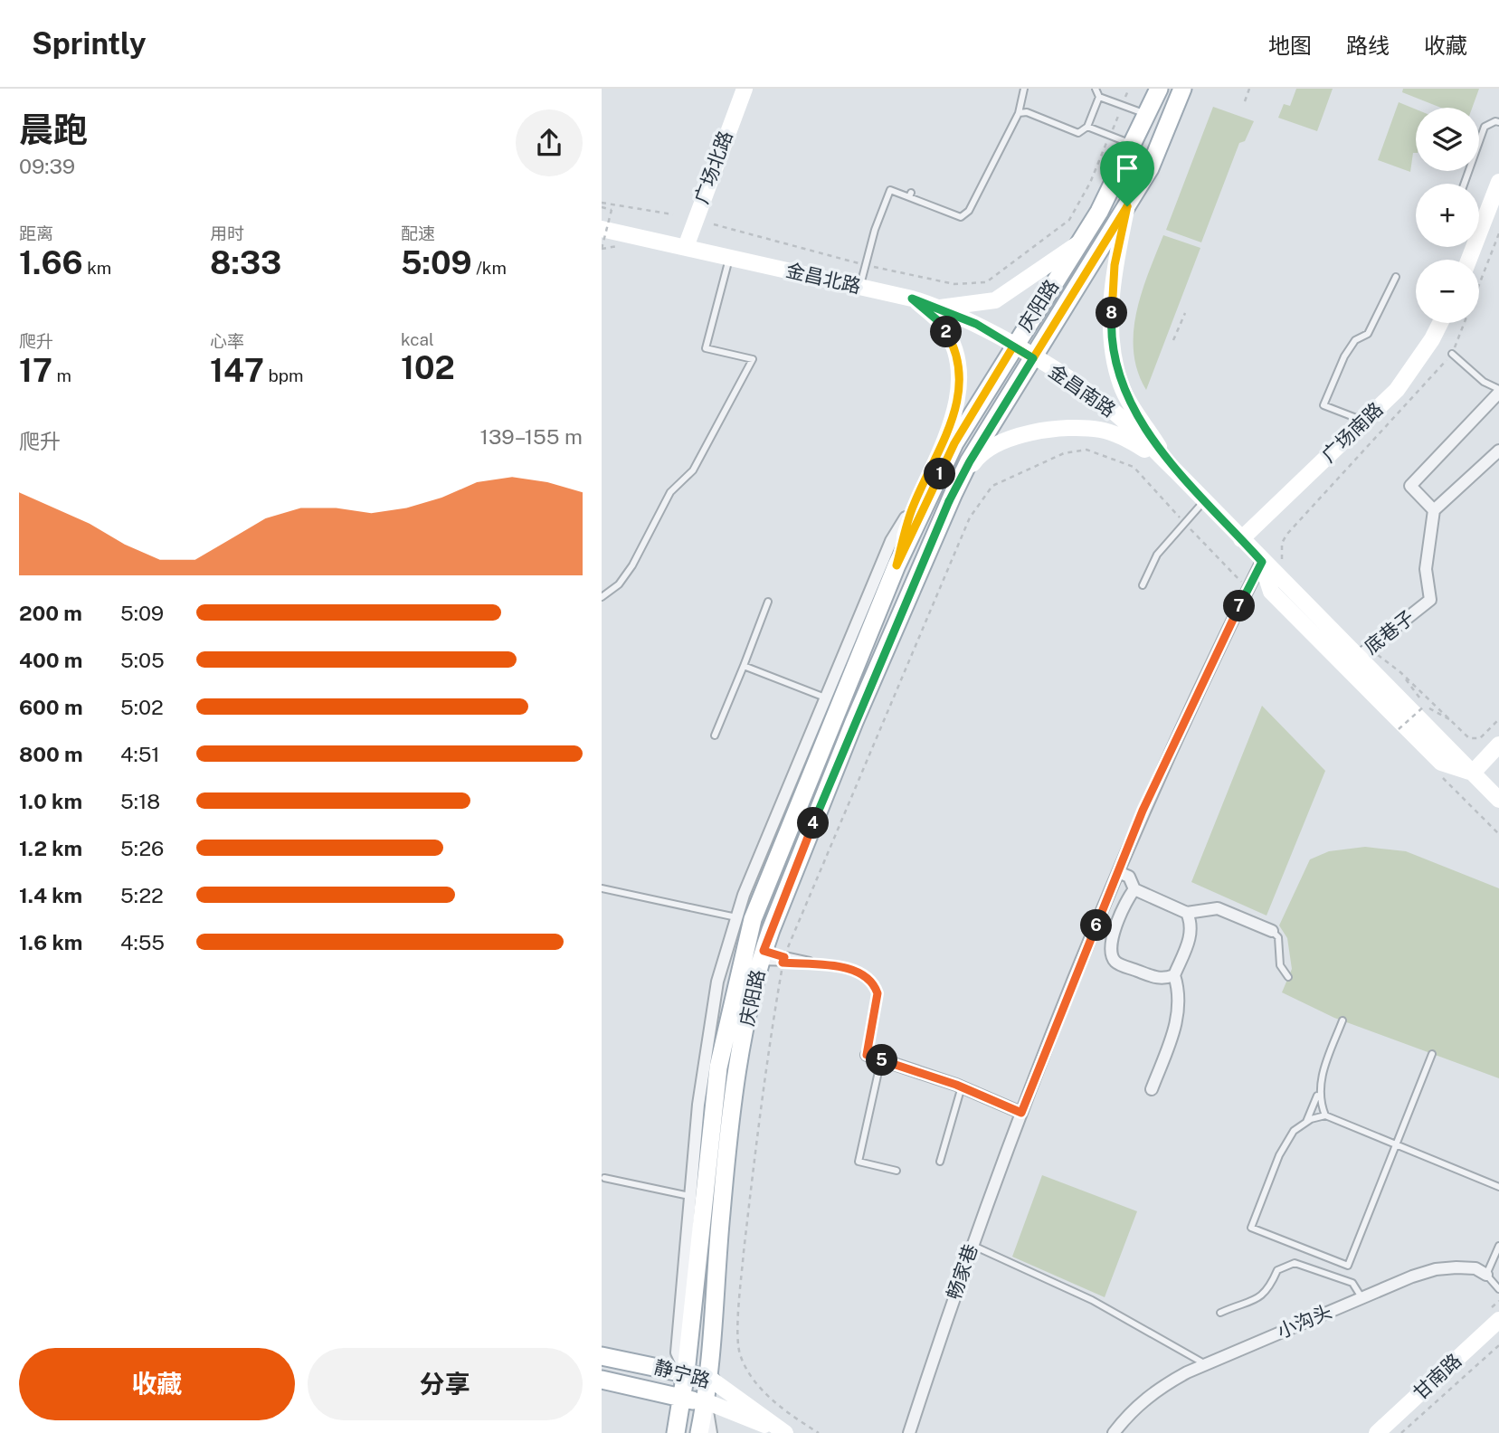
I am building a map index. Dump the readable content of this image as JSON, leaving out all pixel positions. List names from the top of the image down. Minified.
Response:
{"streets":{"main road":["庆阳路","静宁路"],"street":["广场北路","金昌北路","金昌南路","广场南路","底巷子","畅家巷","小沟头","甘南路"]},"crossings":[["广场北路","金昌北路"],["金昌北路","庆阳路"],["金昌北路","金昌南路"],["庆阳路","金昌南路"],["庆阳路","静宁路"],["金昌南路","广场南路"],["金昌南路","底巷子"],["金昌南路","畅家巷"]],"page":{"header":"Sprintly","nav":["地图","路线","收藏"],"heading":["晨跑","09:39"],"map_buttons":["+","−"],"stats":[["距离","1.66 km"],["用时","8:33"],["配速","5:09 /km"],["爬升","17 m"],["心率","147 bpm"],["kcal","102"]],"pins":["8","2","1","7","4","6","5"],"chart":["爬升","139–155 m"],"list":[{"name":"200 m","note":"5:09"},{"name":"400 m","note":"5:05"},{"name":"600 m","note":"5:02"},{"name":"800 m","note":"4:51"},{"name":"1.0 km","note":"5:18"},{"name":"1.2 km","note":"5:26"},{"name":"1.4 km","note":"5:22"},{"name":"1.6 km","note":"4:55"}],"buttons":["收藏","分享"]}}
